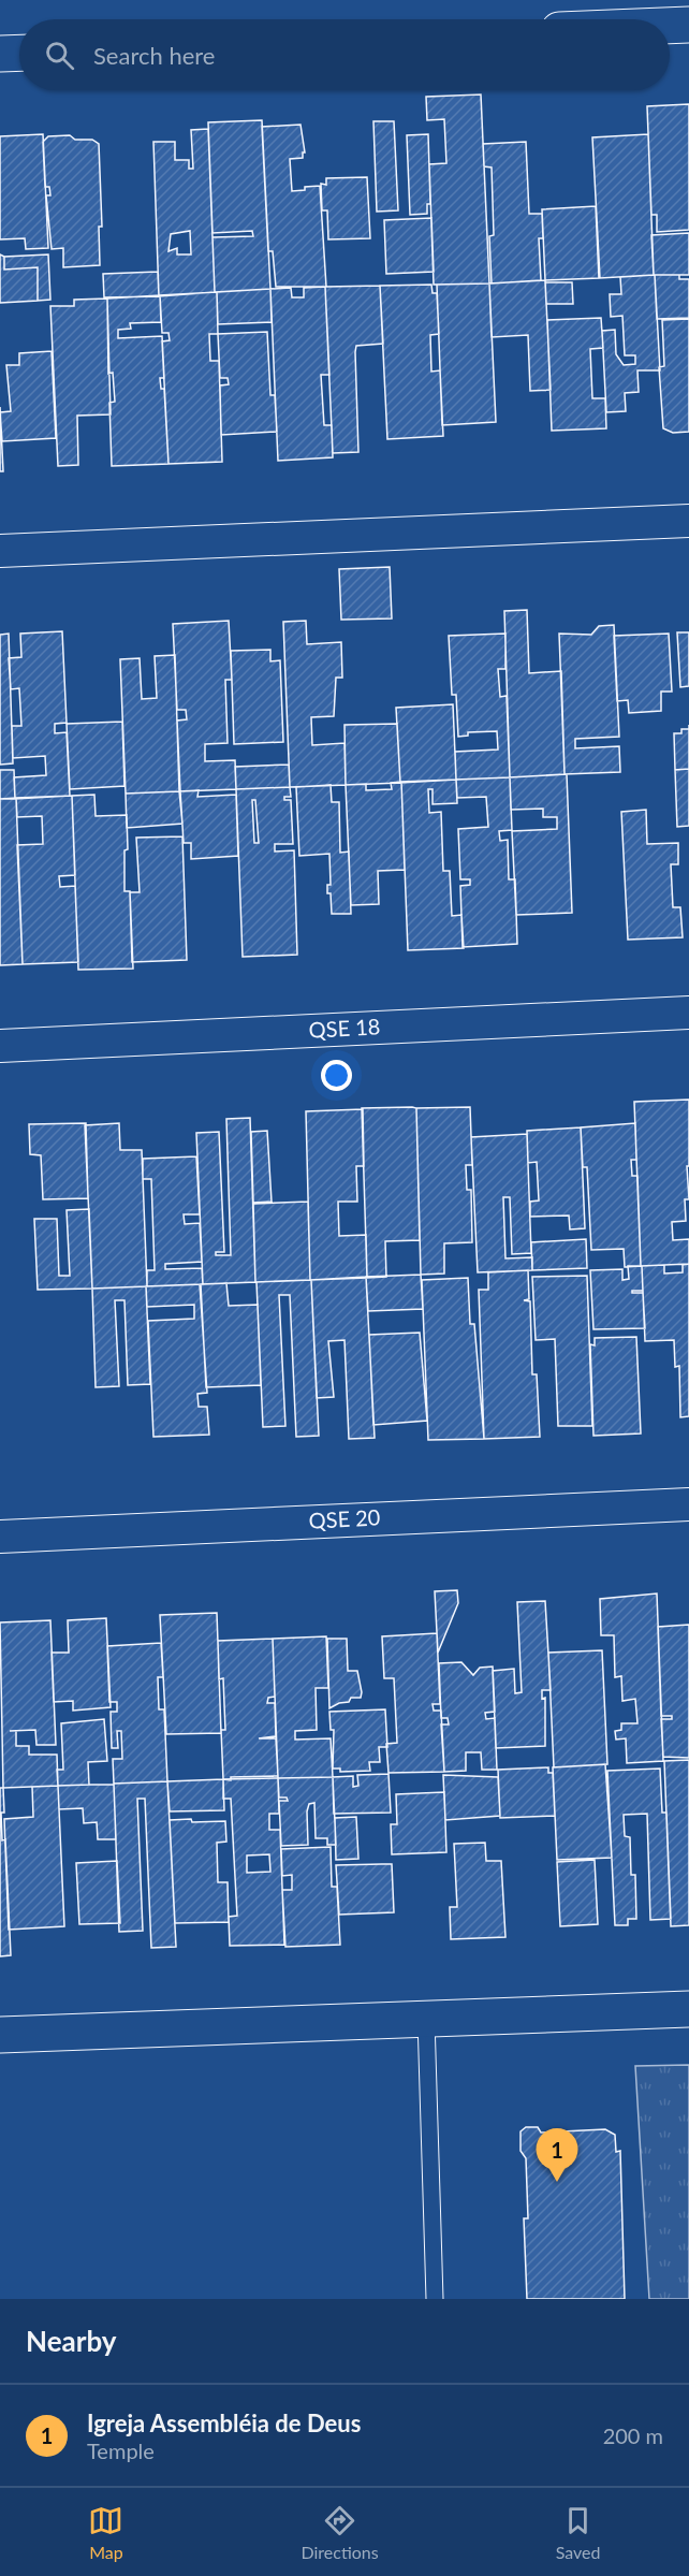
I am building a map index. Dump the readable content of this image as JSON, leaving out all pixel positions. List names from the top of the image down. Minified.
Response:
{"streets":{"street":["QSE 18","QSE 20"]},"page":{"search":"Search here","pins":"1","heading":"Nearby","list":[{"mark":"1","name":"Igreja Assembléia de Deus","note":"Temple","value":"200 m"}],"nav":["Map","Directions","Saved"]}}
